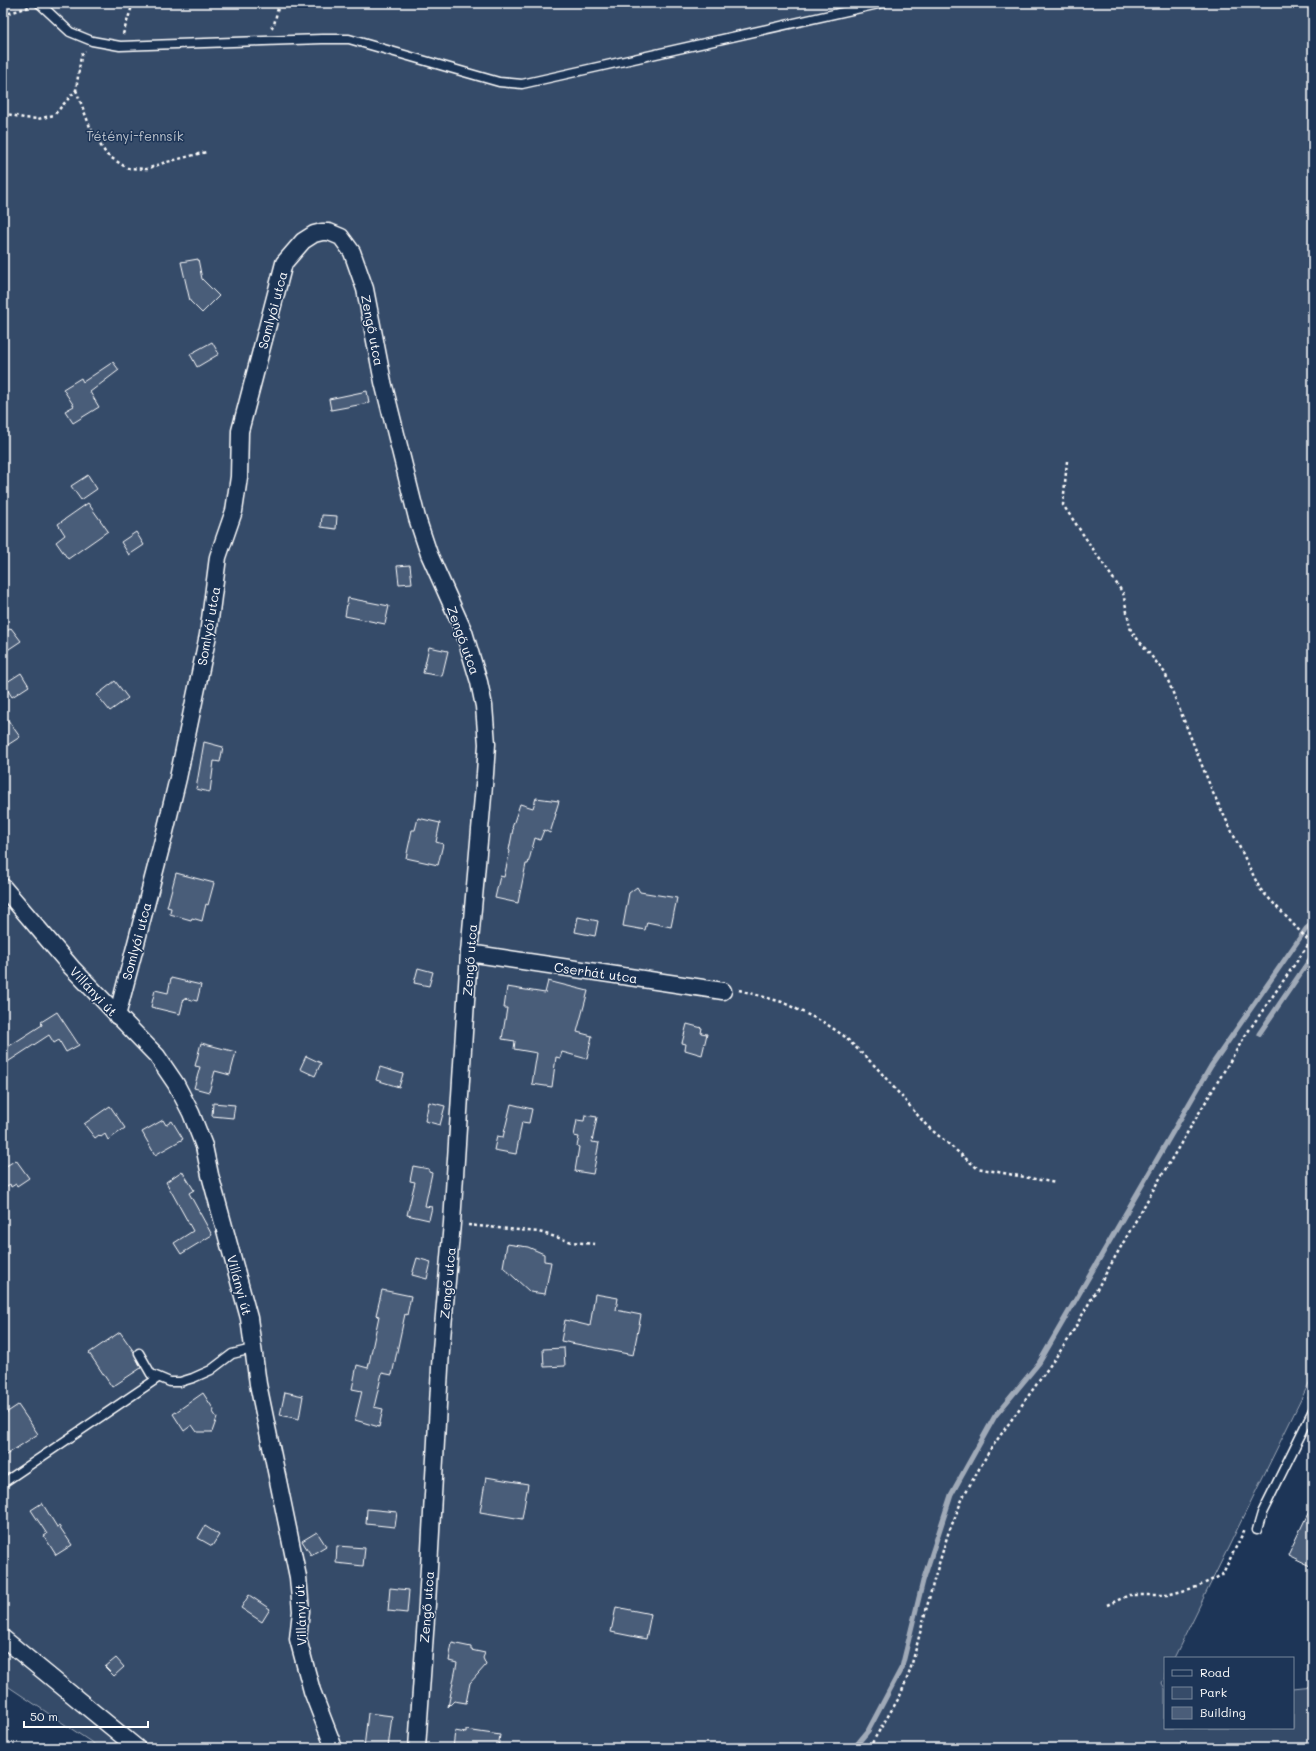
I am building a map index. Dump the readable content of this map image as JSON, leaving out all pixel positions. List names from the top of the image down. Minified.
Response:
{"streets":{"street":["Somlyói utca","Zengő utca","Cserhát utca","Villányi út"]},"crossings":[["Somlyói utca","Zengő utca"],["Somlyói utca","Villányi út"],["Zengő utca","Cserhát utca"]],"parks":["Tétényi-fennsík"],"legend":["Road","Park","Building"],"scale_bar":"50 m"}
